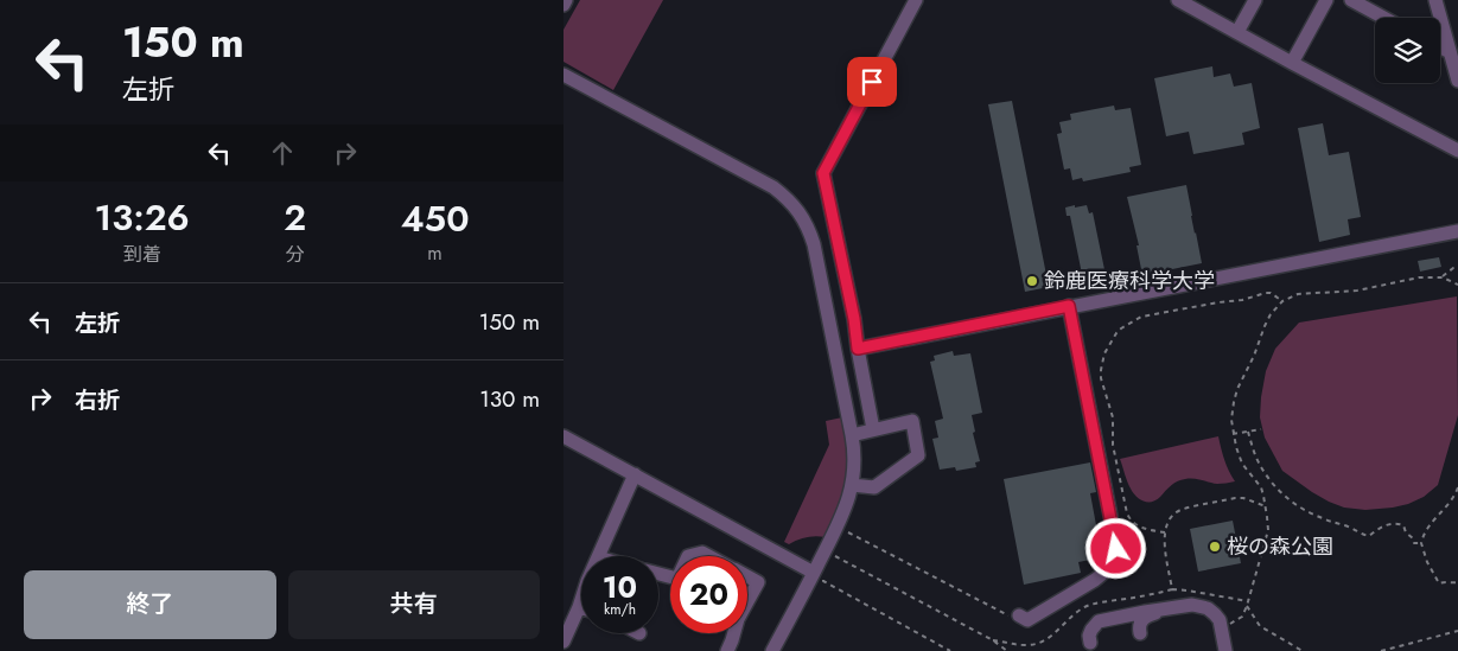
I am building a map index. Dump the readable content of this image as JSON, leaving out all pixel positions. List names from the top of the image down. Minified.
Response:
{"places":["鈴鹿医療科学大学","桜の森公園"],"page":{"turn":["150 m","左折"],"eta":["13:26","到着","2","分","450","m"],"list":[{"name":"左折","value":"150 m"},{"name":"右折","value":"130 m"}],"speed":"10 km/h","limit":"20","buttons":["終了","共有"]}}
